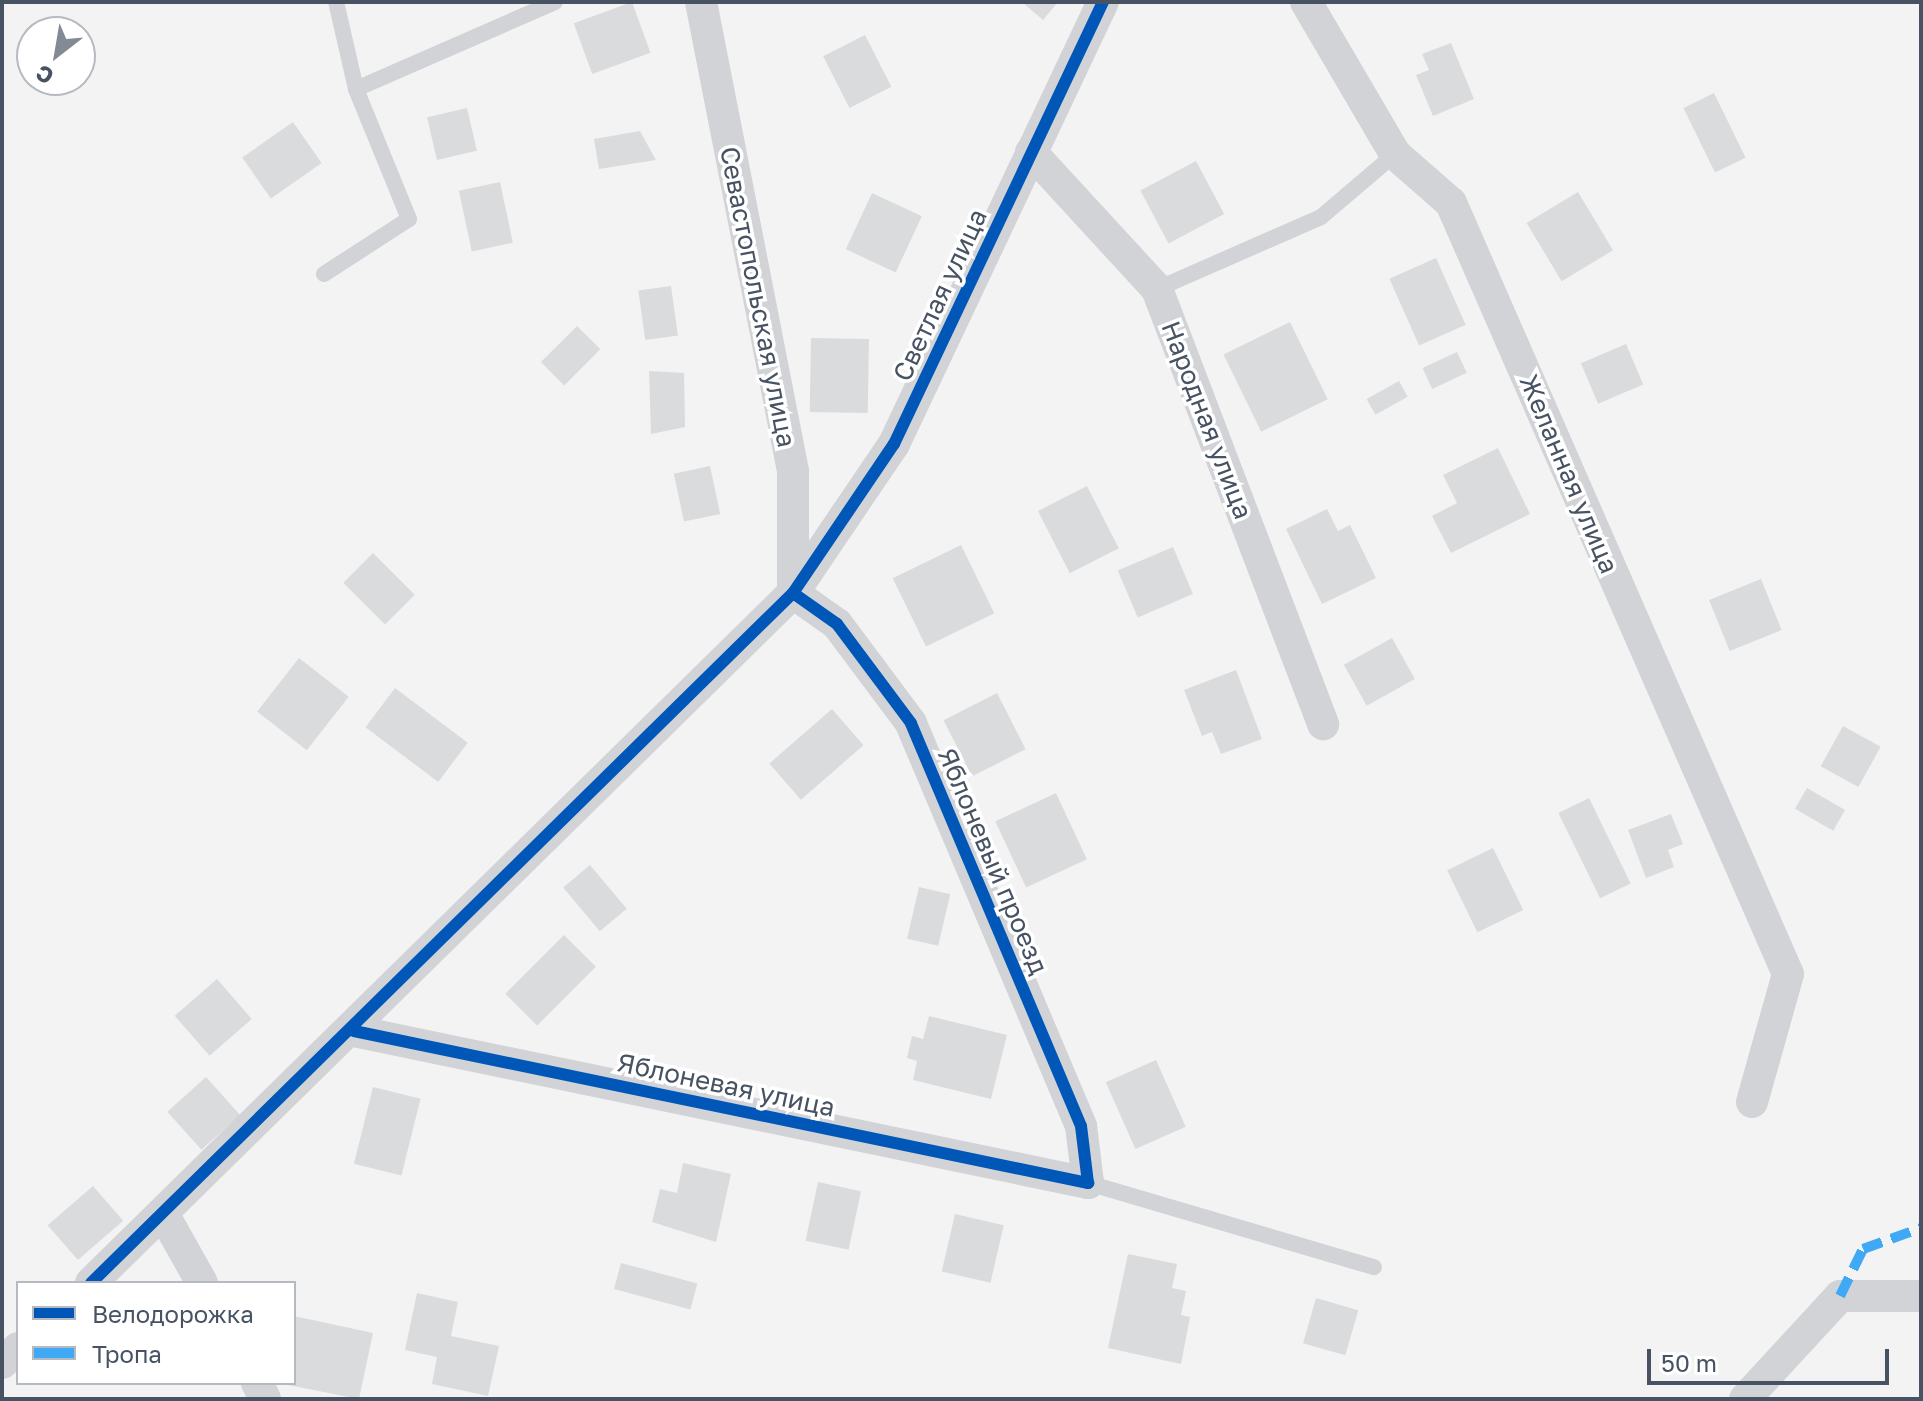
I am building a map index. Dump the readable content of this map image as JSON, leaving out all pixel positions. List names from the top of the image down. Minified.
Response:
{"streets":{"street":["Светлая улица","Севастопольская улица","Народная улица","Желанная улица","Яблоневый проезд","Яблоневая улица"]},"crossings":[["Светлая улица","Севастопольская улица"],["Светлая улица","Народная улица"],["Светлая улица","Яблоневый проезд"],["Светлая улица","Яблоневая улица"],["Севастопольская улица","Яблоневый проезд"],["Яблоневый проезд","Яблоневая улица"]],"legend":["Велодорожка","Тропа"],"scale_bar":"50 m","north":"bottom left"}
